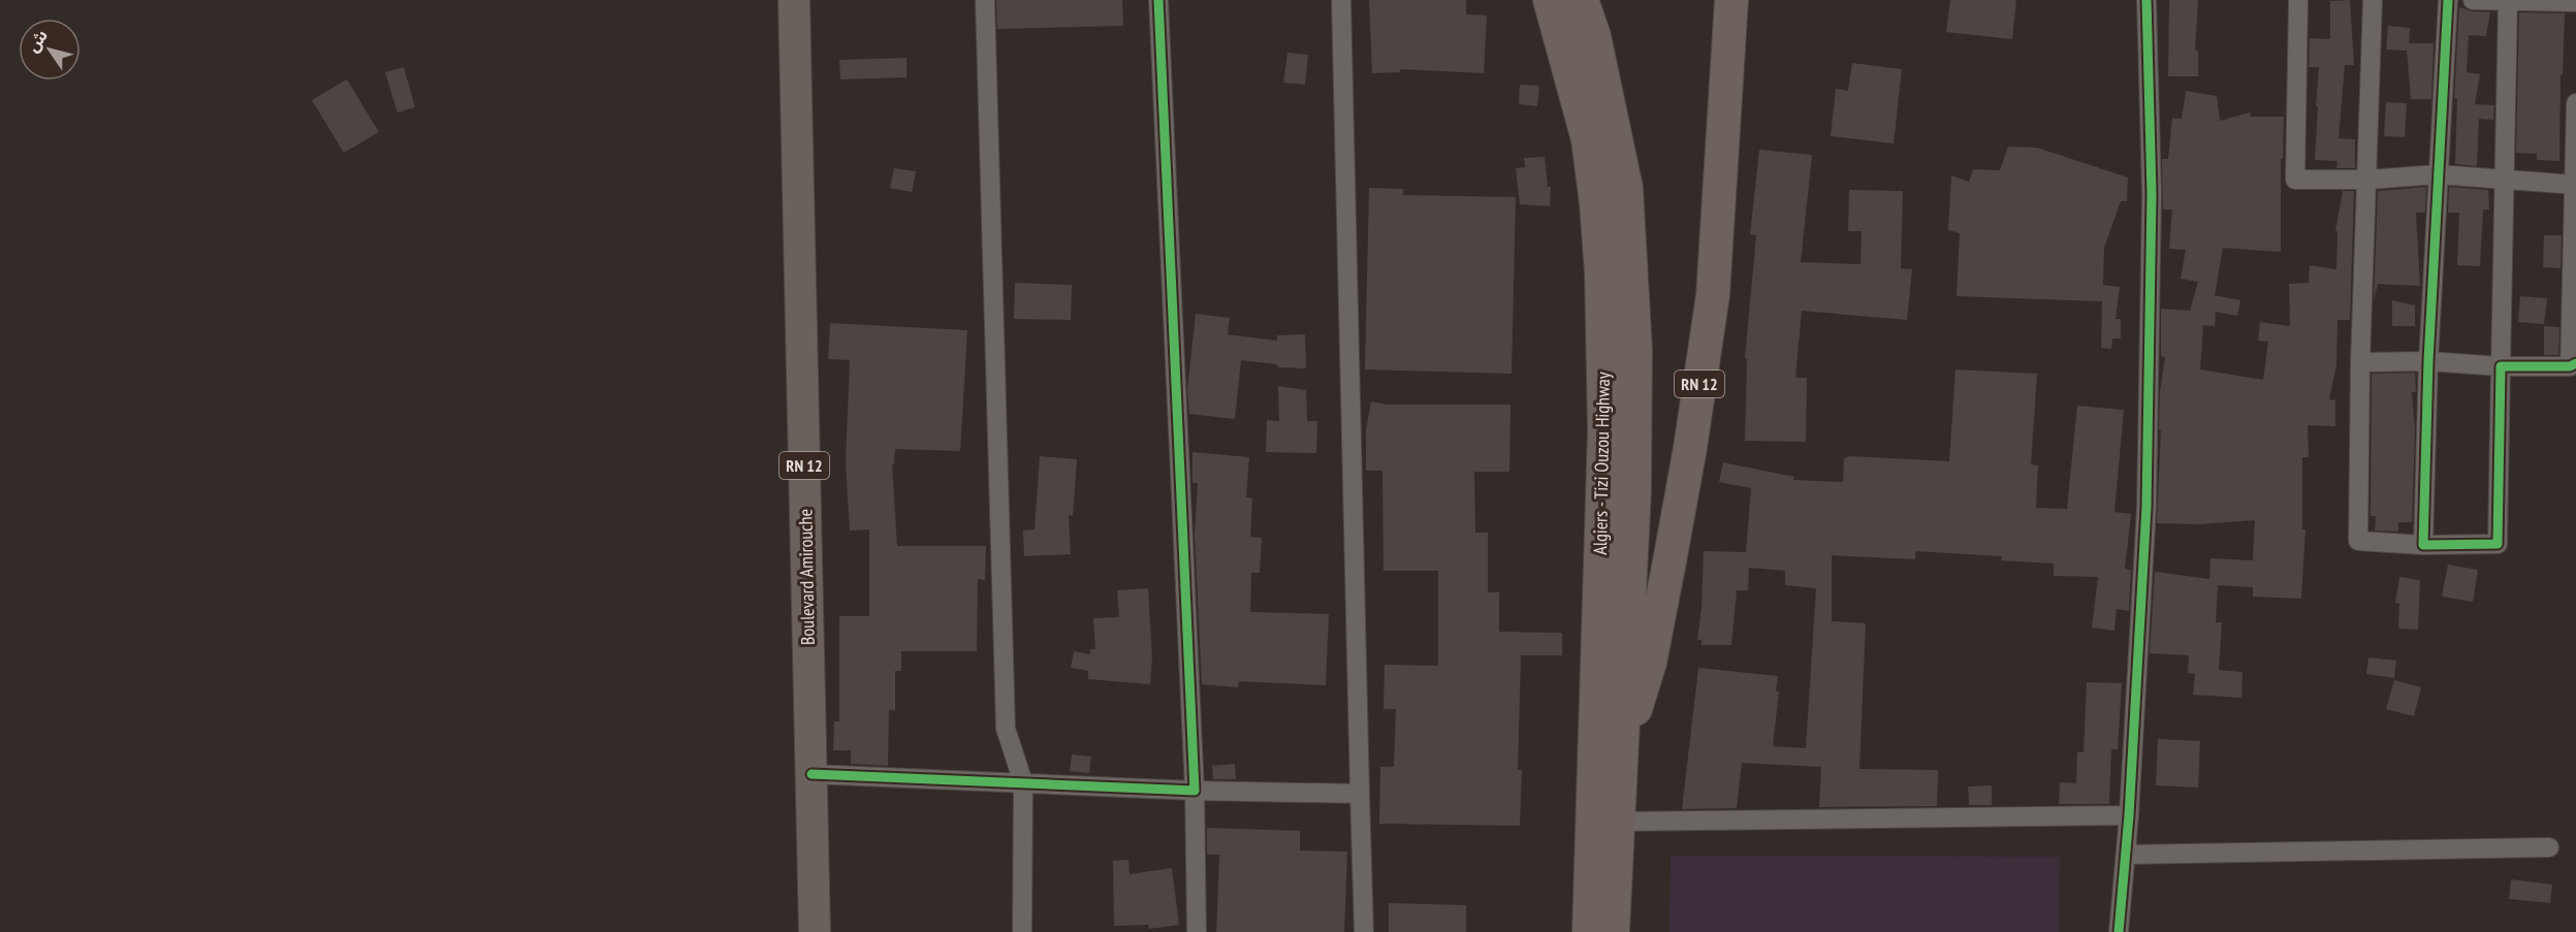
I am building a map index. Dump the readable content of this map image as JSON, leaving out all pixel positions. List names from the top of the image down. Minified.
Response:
{"streets":{"highway":["RN 12","Algiers - Tizi Ouzou Highway"],"main road":["Boulevard Amirouche"]},"crossings":[["RN 12","Algiers - Tizi Ouzou Highway"]],"north":"top left"}
